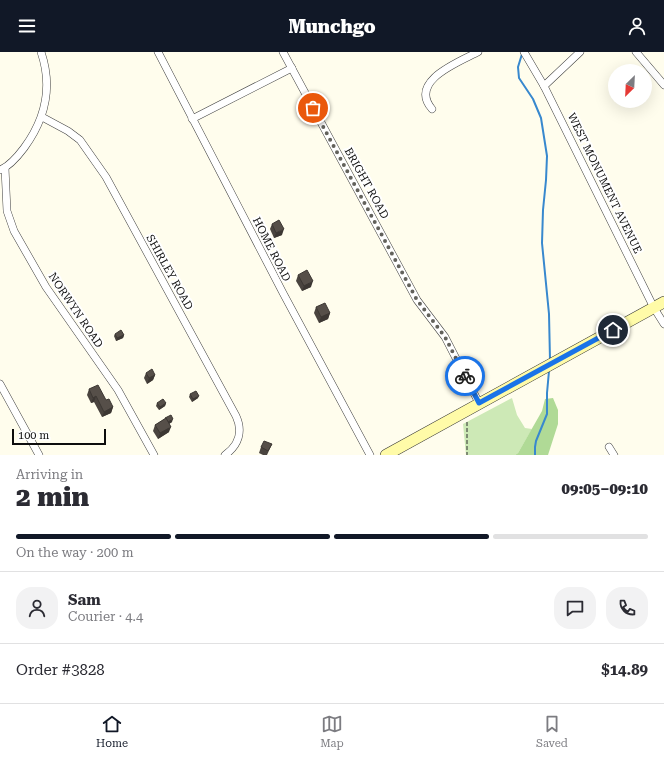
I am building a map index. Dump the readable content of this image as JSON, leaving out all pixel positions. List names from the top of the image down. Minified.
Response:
{"streets":{"street":["BRIGHT ROAD","WEST MONUMENT AVENUE","HOME ROAD","SHIRLEY ROAD","NORWYN ROAD"]},"scale_bar":"100 m","north":"bottom left","page":{"header":"Munchgo","scale":"100 m","heading":["2 min","Arriving in","09:05–09:10"],"panel":["Sam","Courier · 4.4","Order #3828","$14.89"],"bar":"On the way · 200 m","tabs":["Home","Map","Saved"]}}
